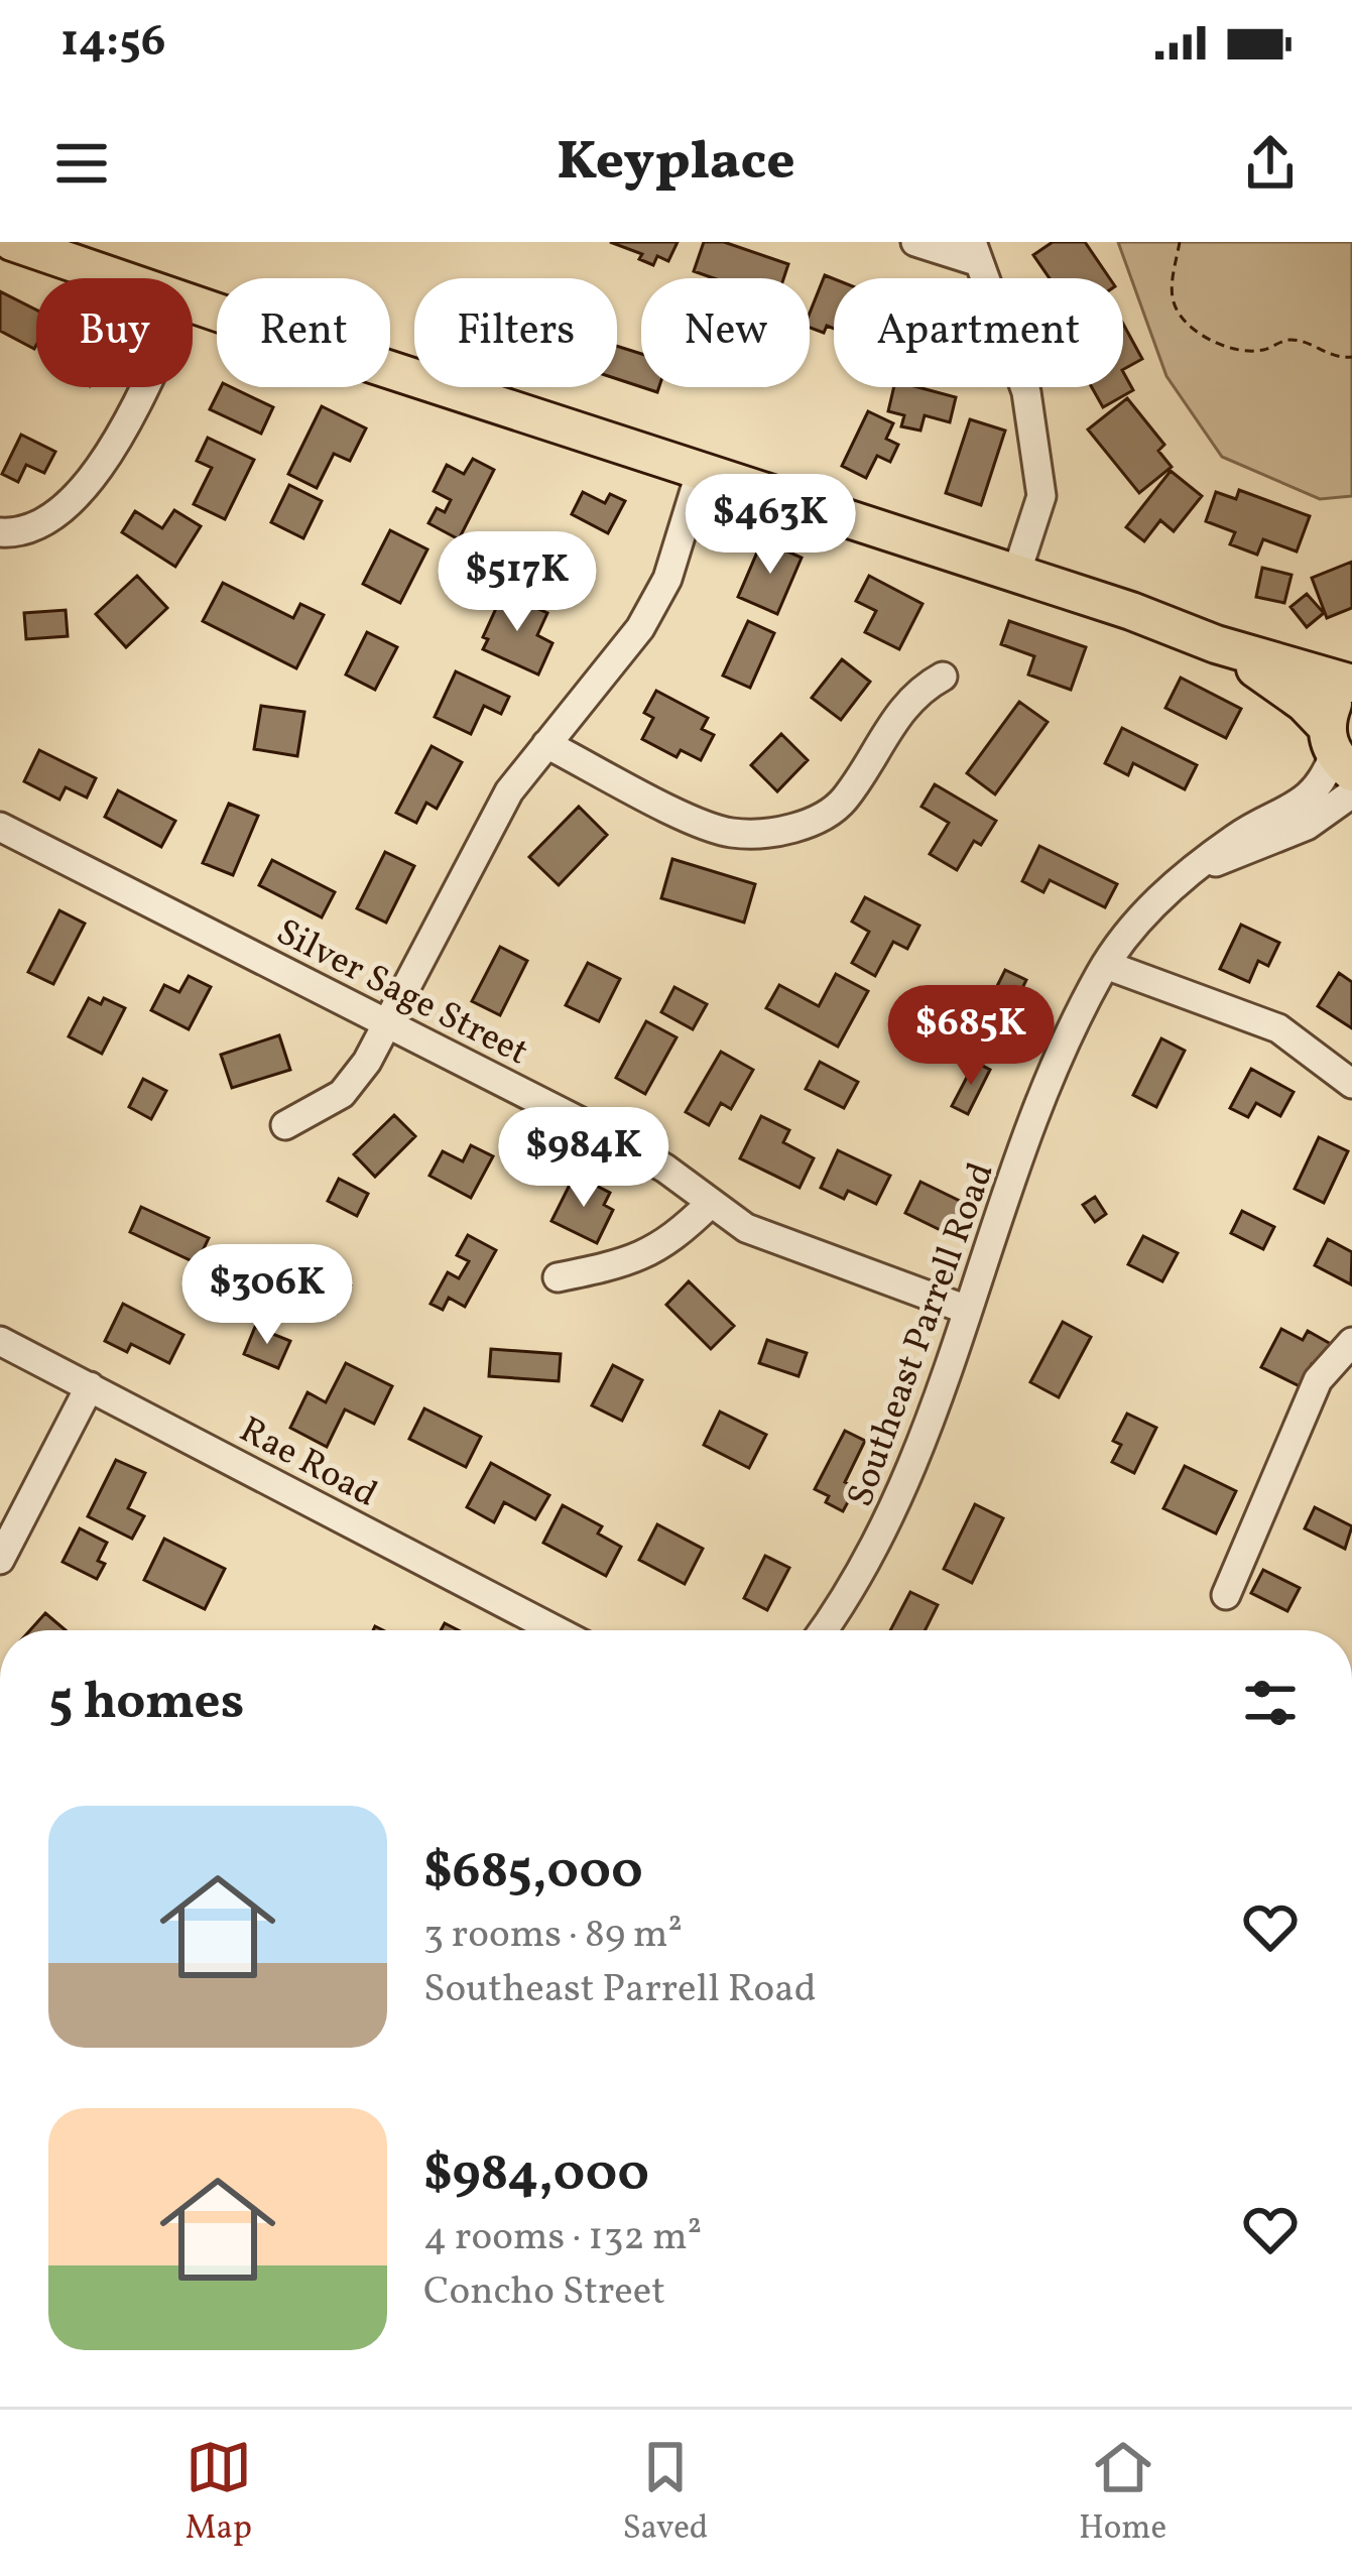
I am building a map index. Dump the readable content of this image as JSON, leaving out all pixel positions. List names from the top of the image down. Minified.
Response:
{"streets":{"street":["Silver Sage Street","Southeast Parrell Road","Rae Road"]},"crossings":[["Silver Sage Street","Southeast Parrell Road"]],"page":{"status":"14:56","header":"Keyplace","chip":["Buy","Rent","Filters","New","Apartment"],"price":["$463K","$517K","$685K","$984K","$306K"],"heading":"5 homes","list":[{"name":"$685,000","note":"3 rooms · 89 m² · Southeast Parrell Road"},{"name":"$984,000","note":"4 rooms · 132 m² · Concho Street"}],"tabs":["Map","Saved","Home"]}}
